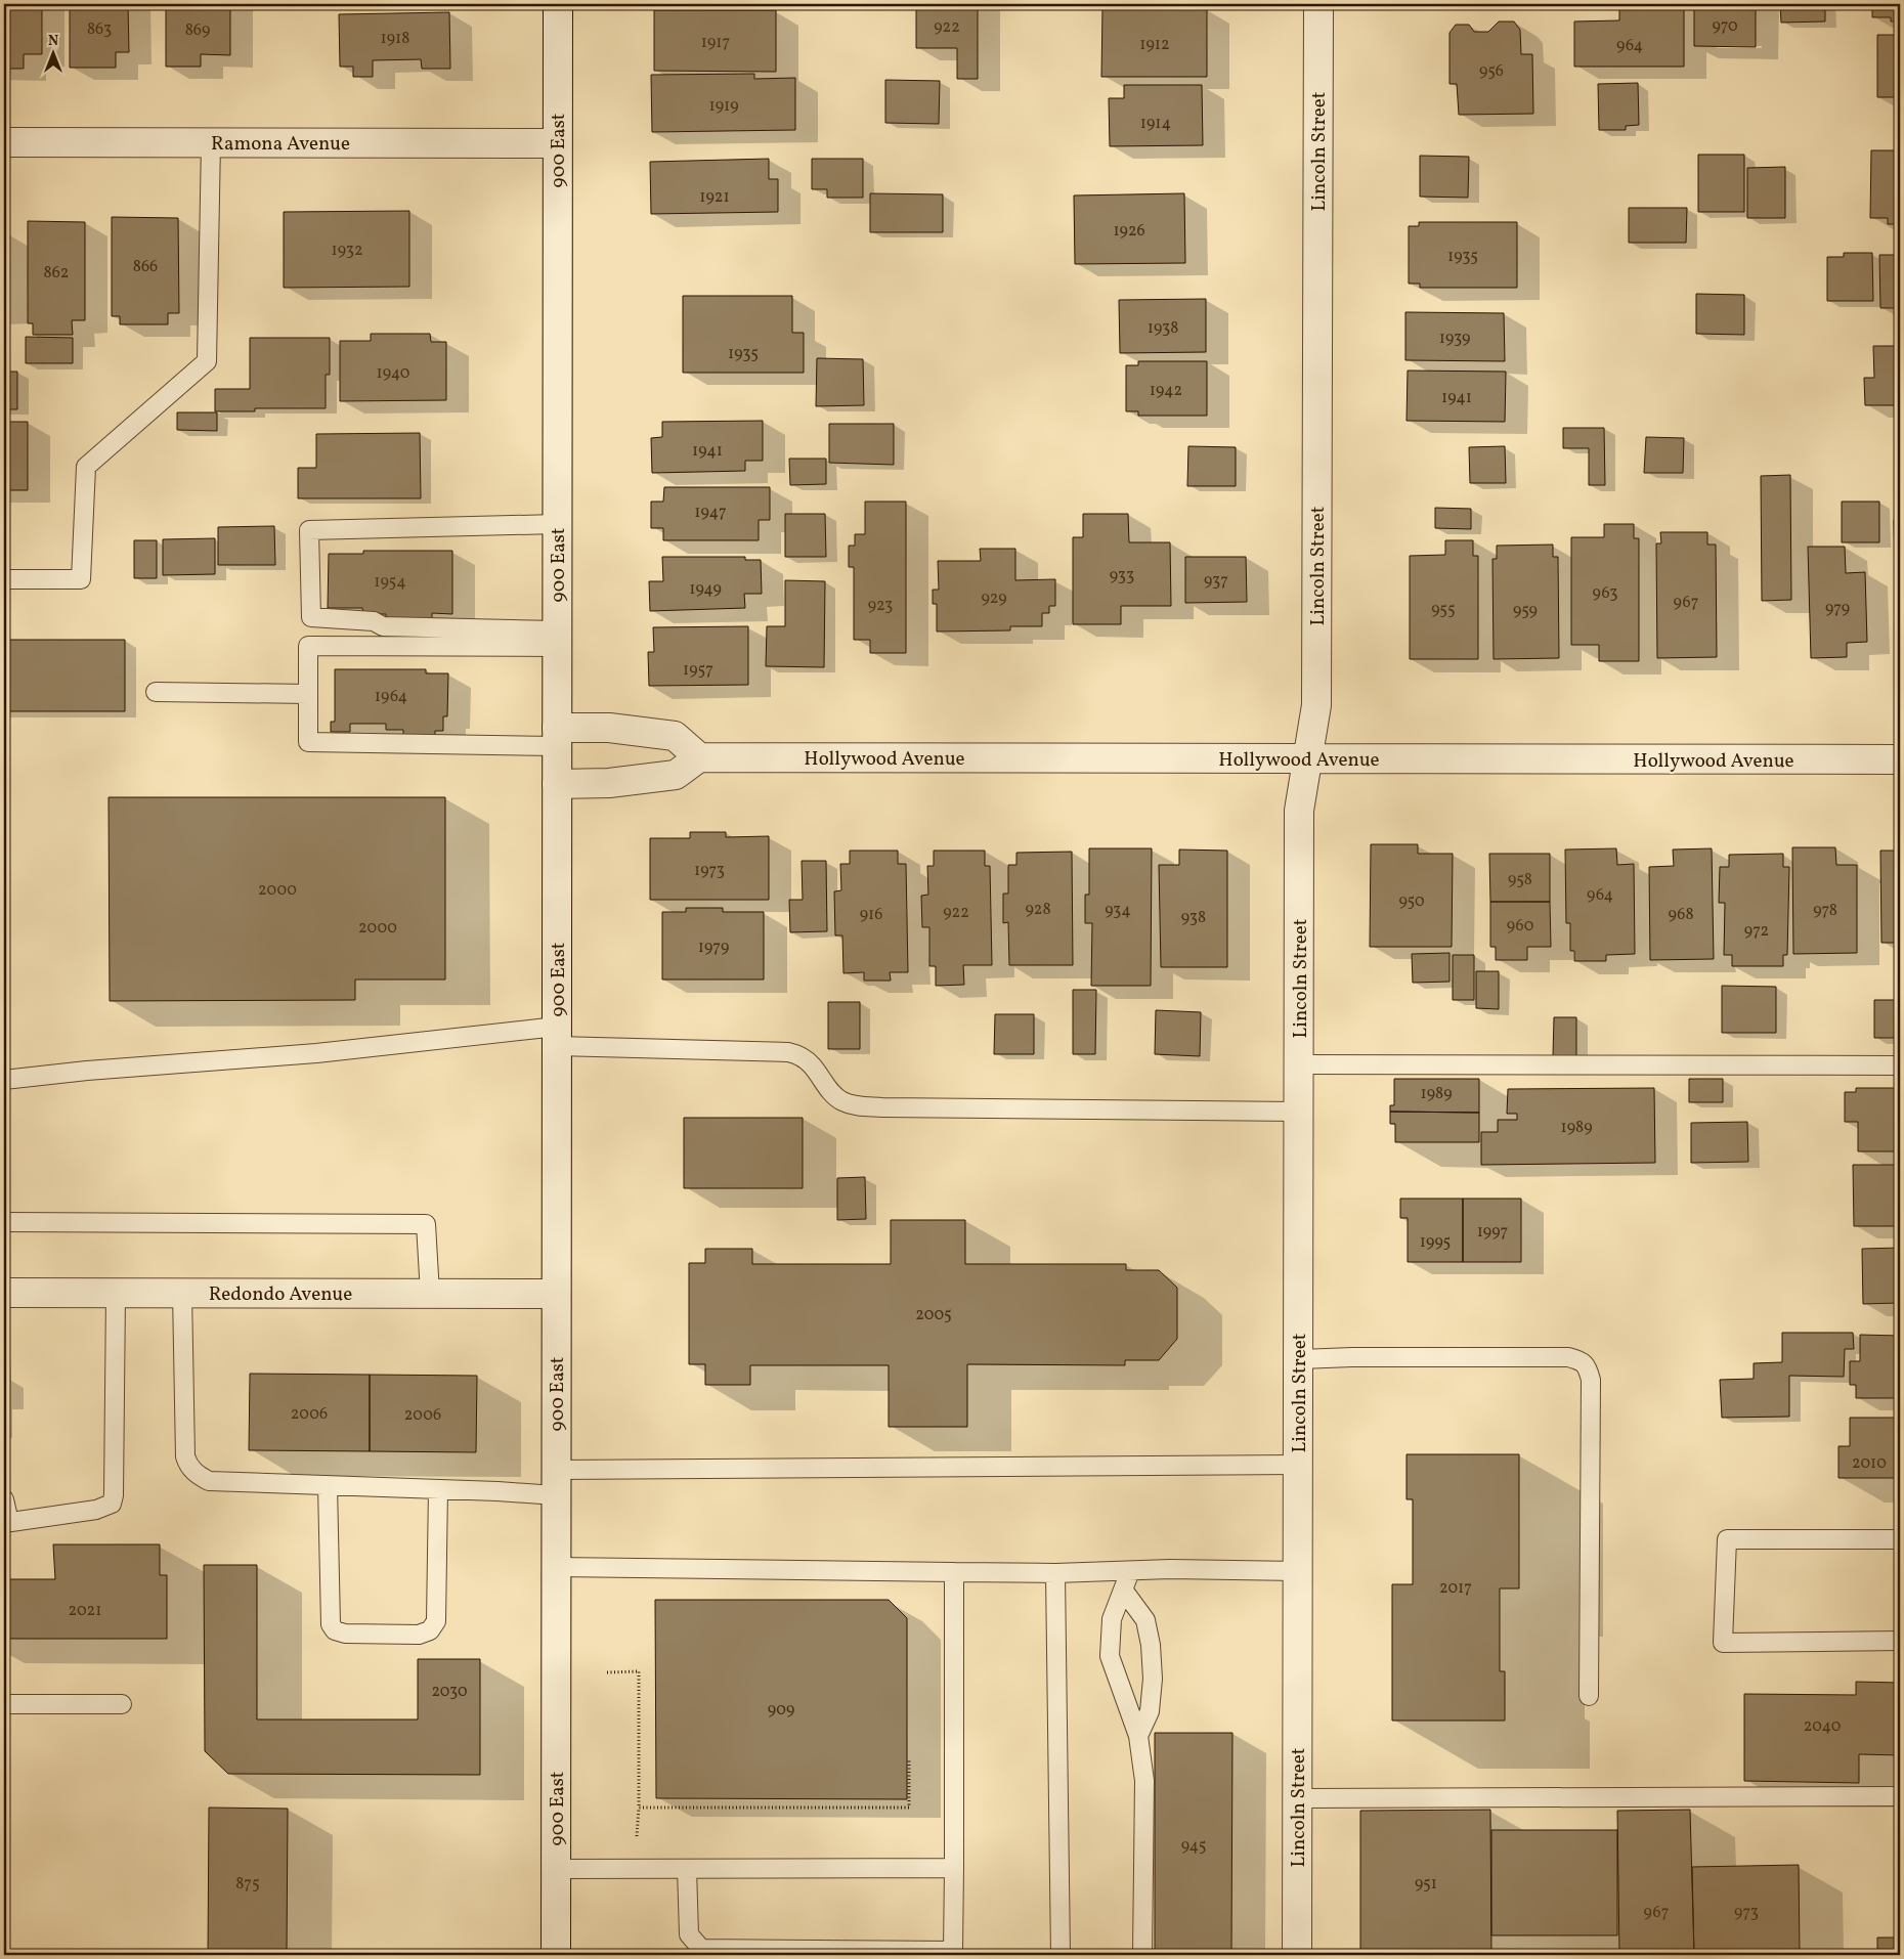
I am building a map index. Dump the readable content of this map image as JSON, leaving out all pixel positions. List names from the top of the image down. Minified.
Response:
{"streets":{"street":["Ramona Avenue","900 East","Lincoln Street","Hollywood Avenue","Redondo Avenue"]},"crossings":[["Ramona Avenue","900 East"],["900 East","Redondo Avenue"],["Lincoln Street","Hollywood Avenue"]],"house_numbers":["970","922","863","869","1918","1917","1912","964","956","1919","1914","1921","1926","1932","1935","866","862","1938","1939","1935","1940","1942","1941","1941","1947","933","937","1954","1949","963","929","967","923","979","955","959","1957","1964","1973","958","2000","964","950","928","934","978","922","916","968","938","960","2000","972","1979","1989","1989","1997","1995","2005","2006","2006","2010","2017","2021","2030","909","2040","945","875","951","967","973"],"north":"top"}
